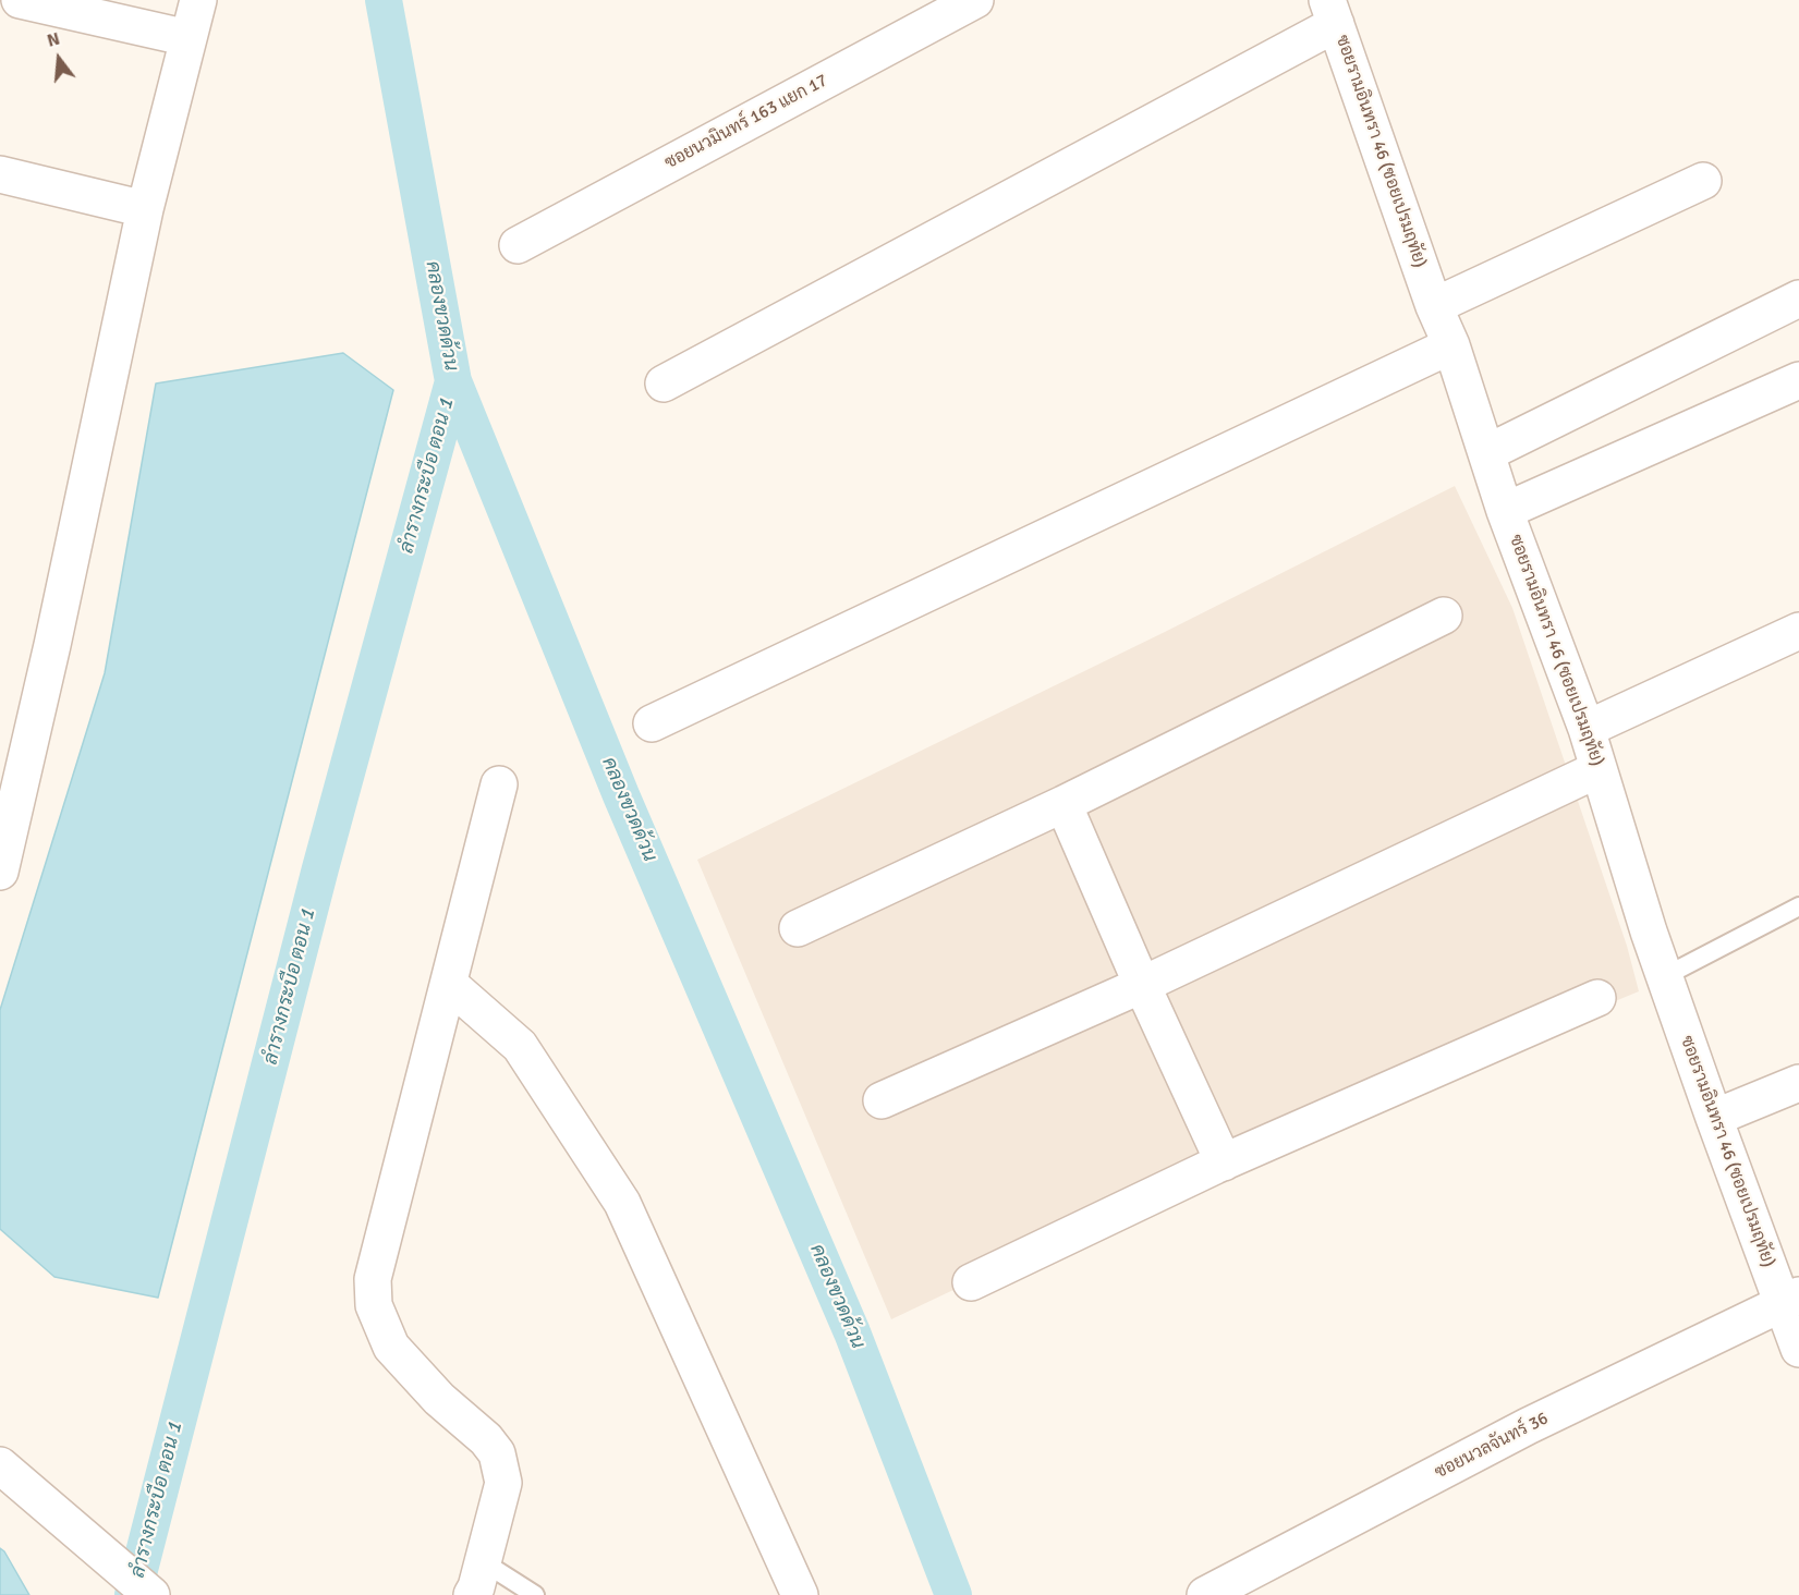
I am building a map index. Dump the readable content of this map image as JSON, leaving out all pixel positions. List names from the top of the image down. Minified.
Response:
{"streets":{"street":["ซอยนวมินทร์ 163 แยก 17","ซอยรามอินทรา 46 (ซอยเปรมฤทัย)","ซอยนวลจันทร์ 36"]},"crossings":[["ซอยรามอินทรา 46 (ซอยเปรมฤทัย)","ซอยนวลจันทร์ 36"]],"water":["คลองขวดด้วน","ลำรางกระบือ ตอน 1"],"north":"top"}
